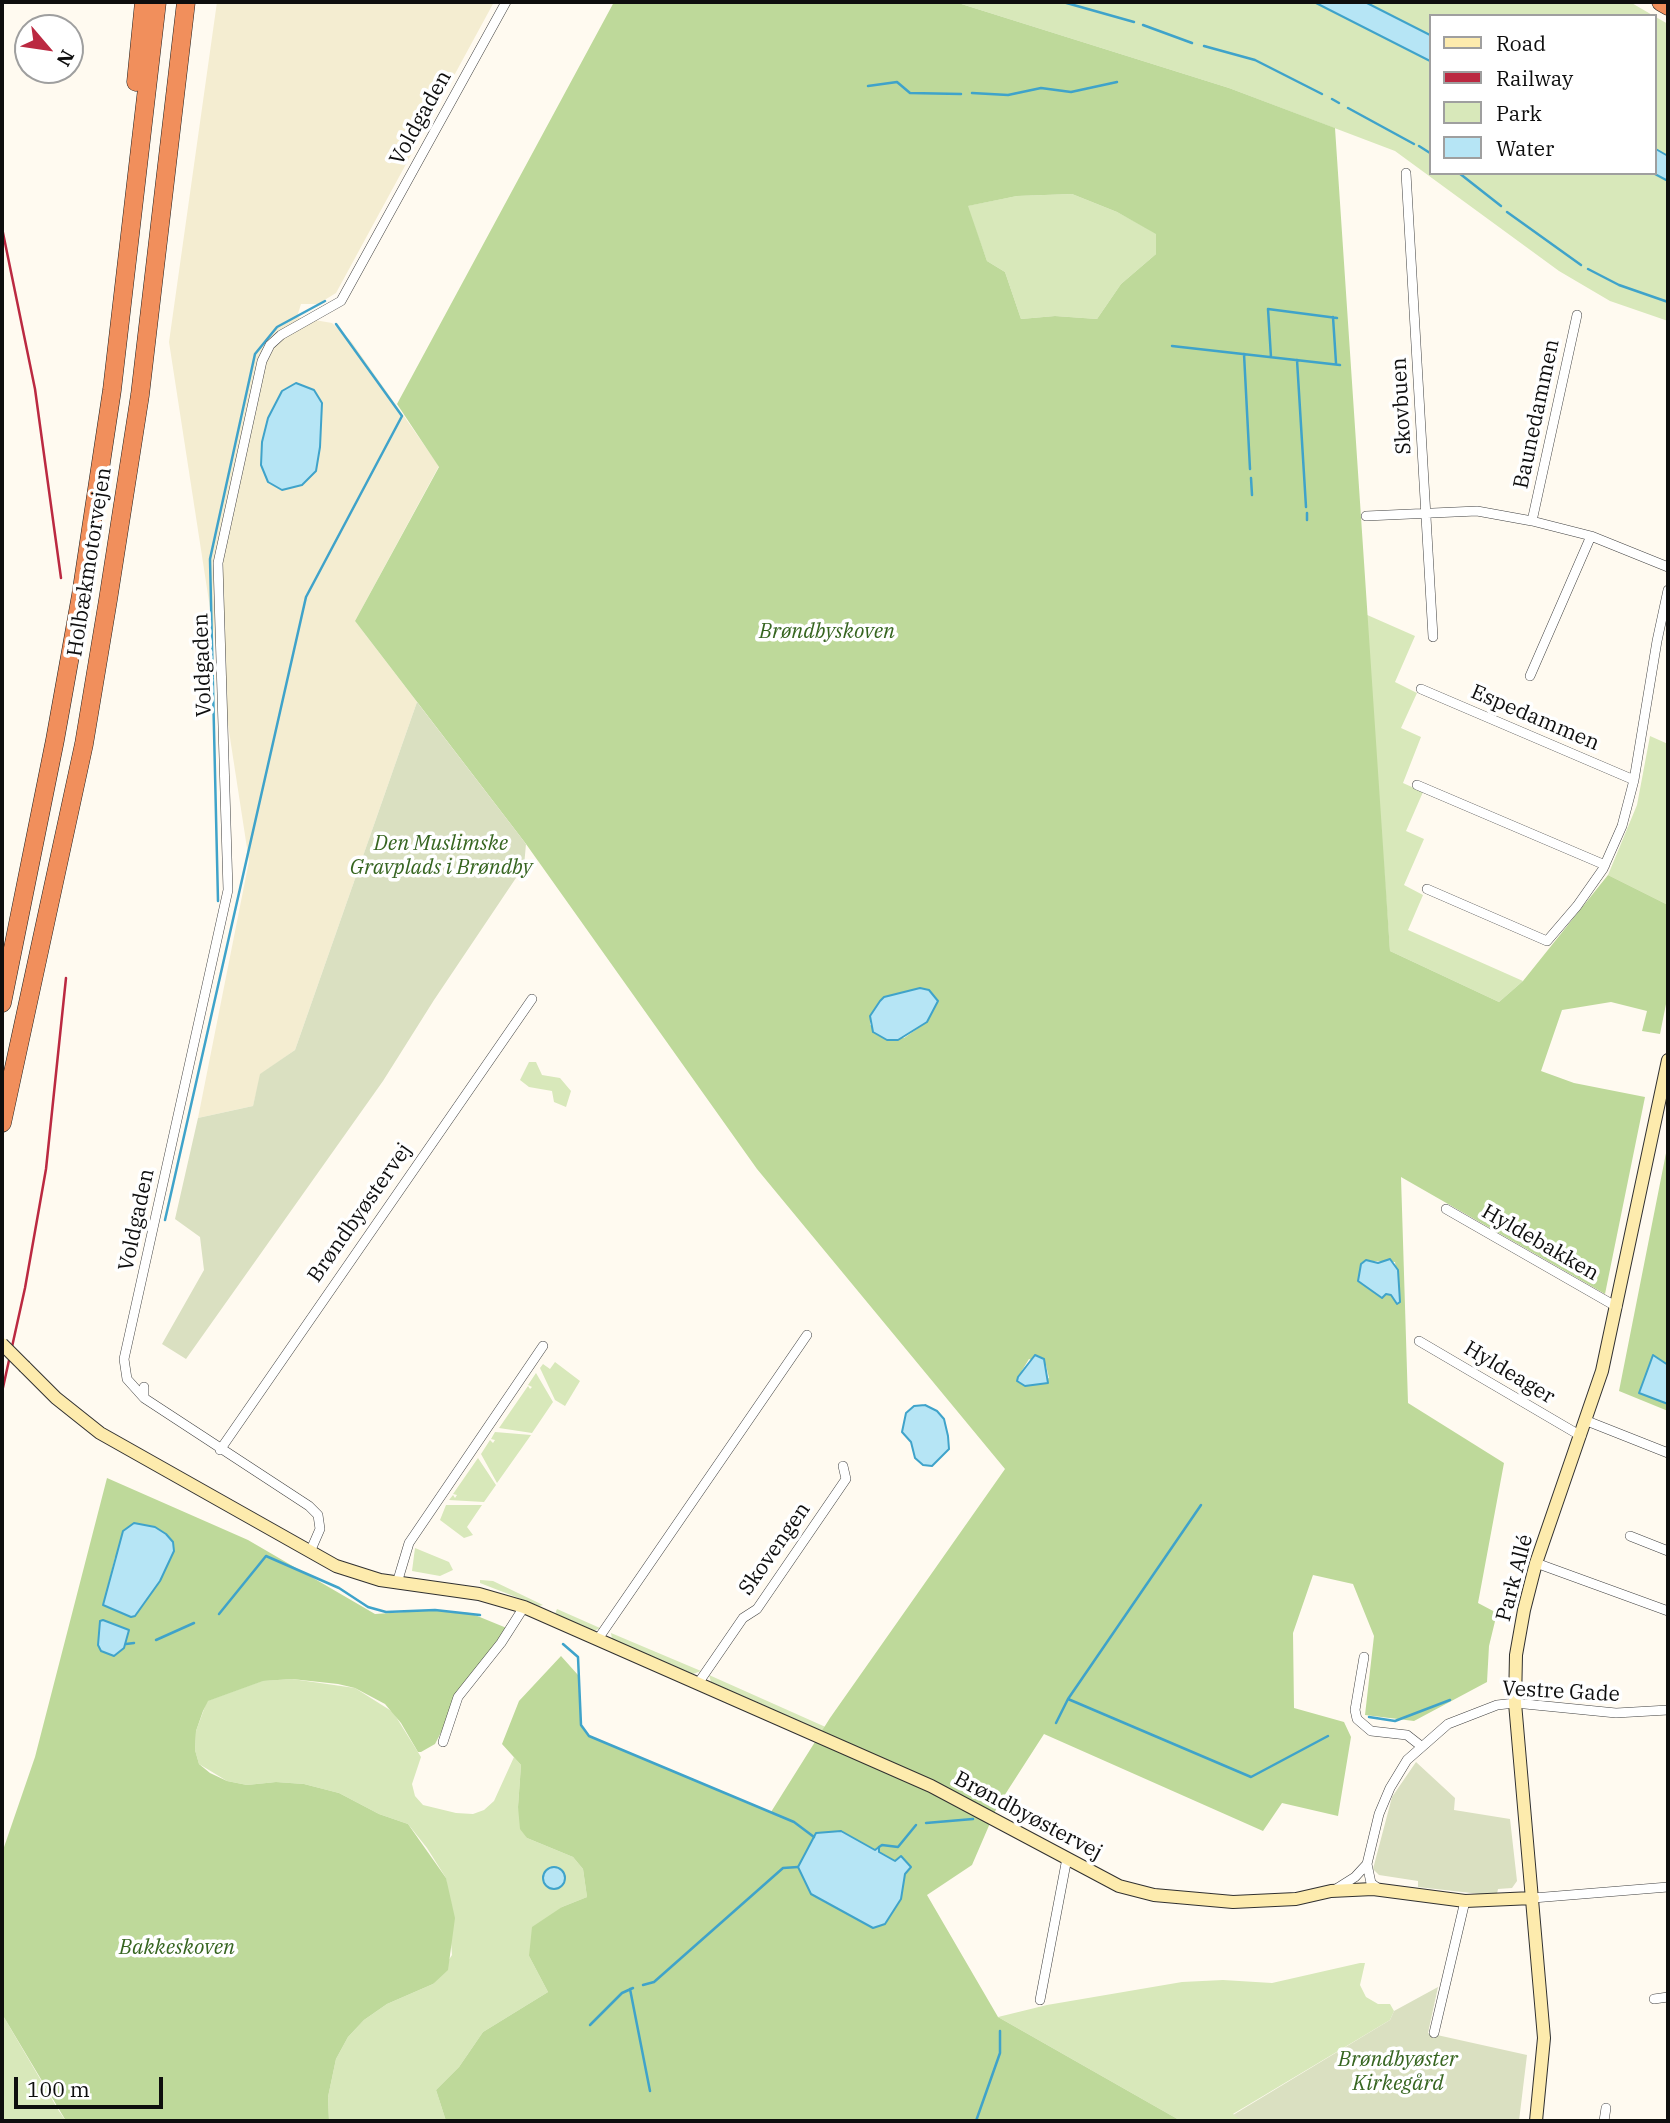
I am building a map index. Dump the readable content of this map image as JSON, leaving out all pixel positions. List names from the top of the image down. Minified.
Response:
{"streets":{"highway":["Holbækmotorvejen"],"street":["Voldgaden","Skovbuen","Baunedammen","Espedammen","Brøndbyøstervej","Hyldebakken","Hyldeager","Skovengen","Park Allé","Vestre Gade"]},"crossings":[["Skovbuen","Baunedammen"],["Brøndbyøstervej","Skovengen"],["Brøndbyøstervej","Park Allé"],["Hyldebakken","Park Allé"],["Hyldeager","Park Allé"],["Park Allé","Vestre Gade"]],"parks":["Brøndbyskoven","Den Muslimske Gravplads i Brøndby","Bakkeskoven","Brøndbyøster Kirkegård"],"legend":["Road","Railway","Park","Water"],"scale_bar":"100 m","north":"bottom right"}
